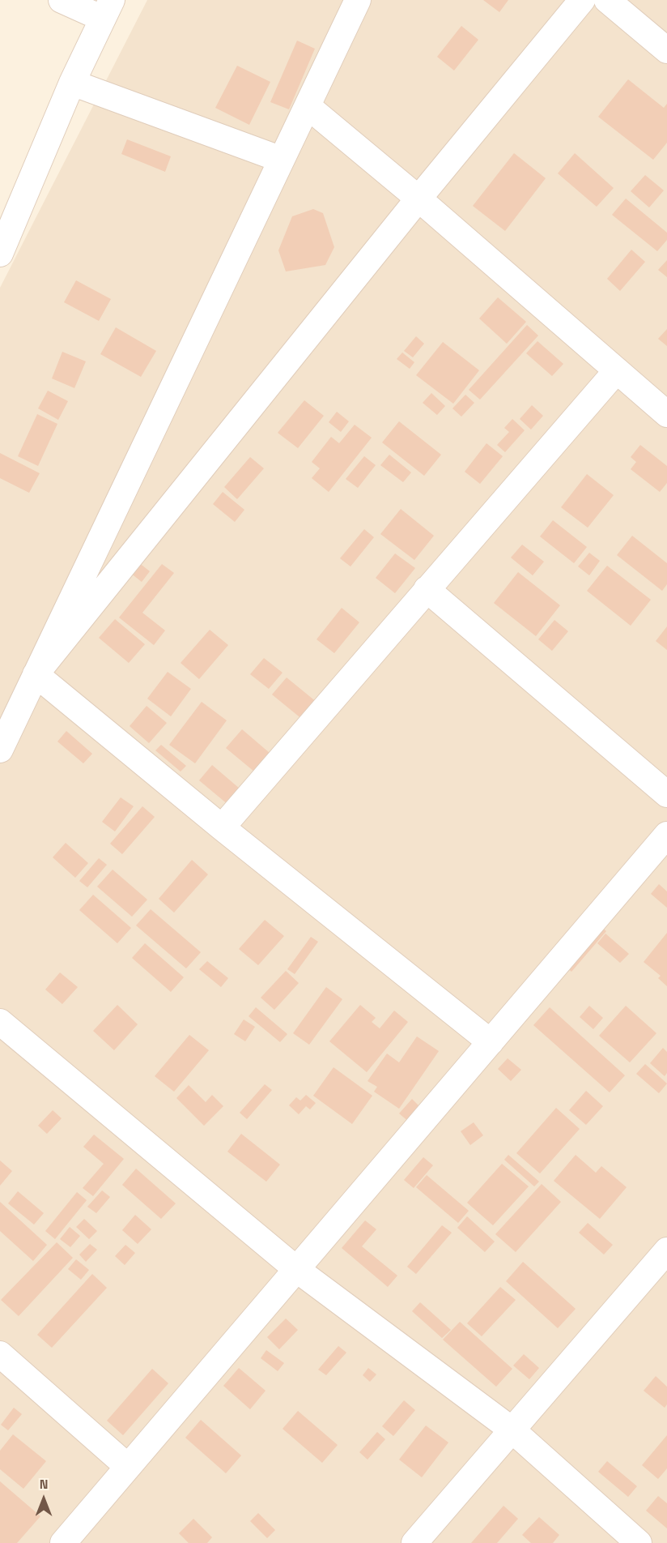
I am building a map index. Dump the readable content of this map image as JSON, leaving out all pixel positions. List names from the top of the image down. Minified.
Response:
{"north":"top"}
